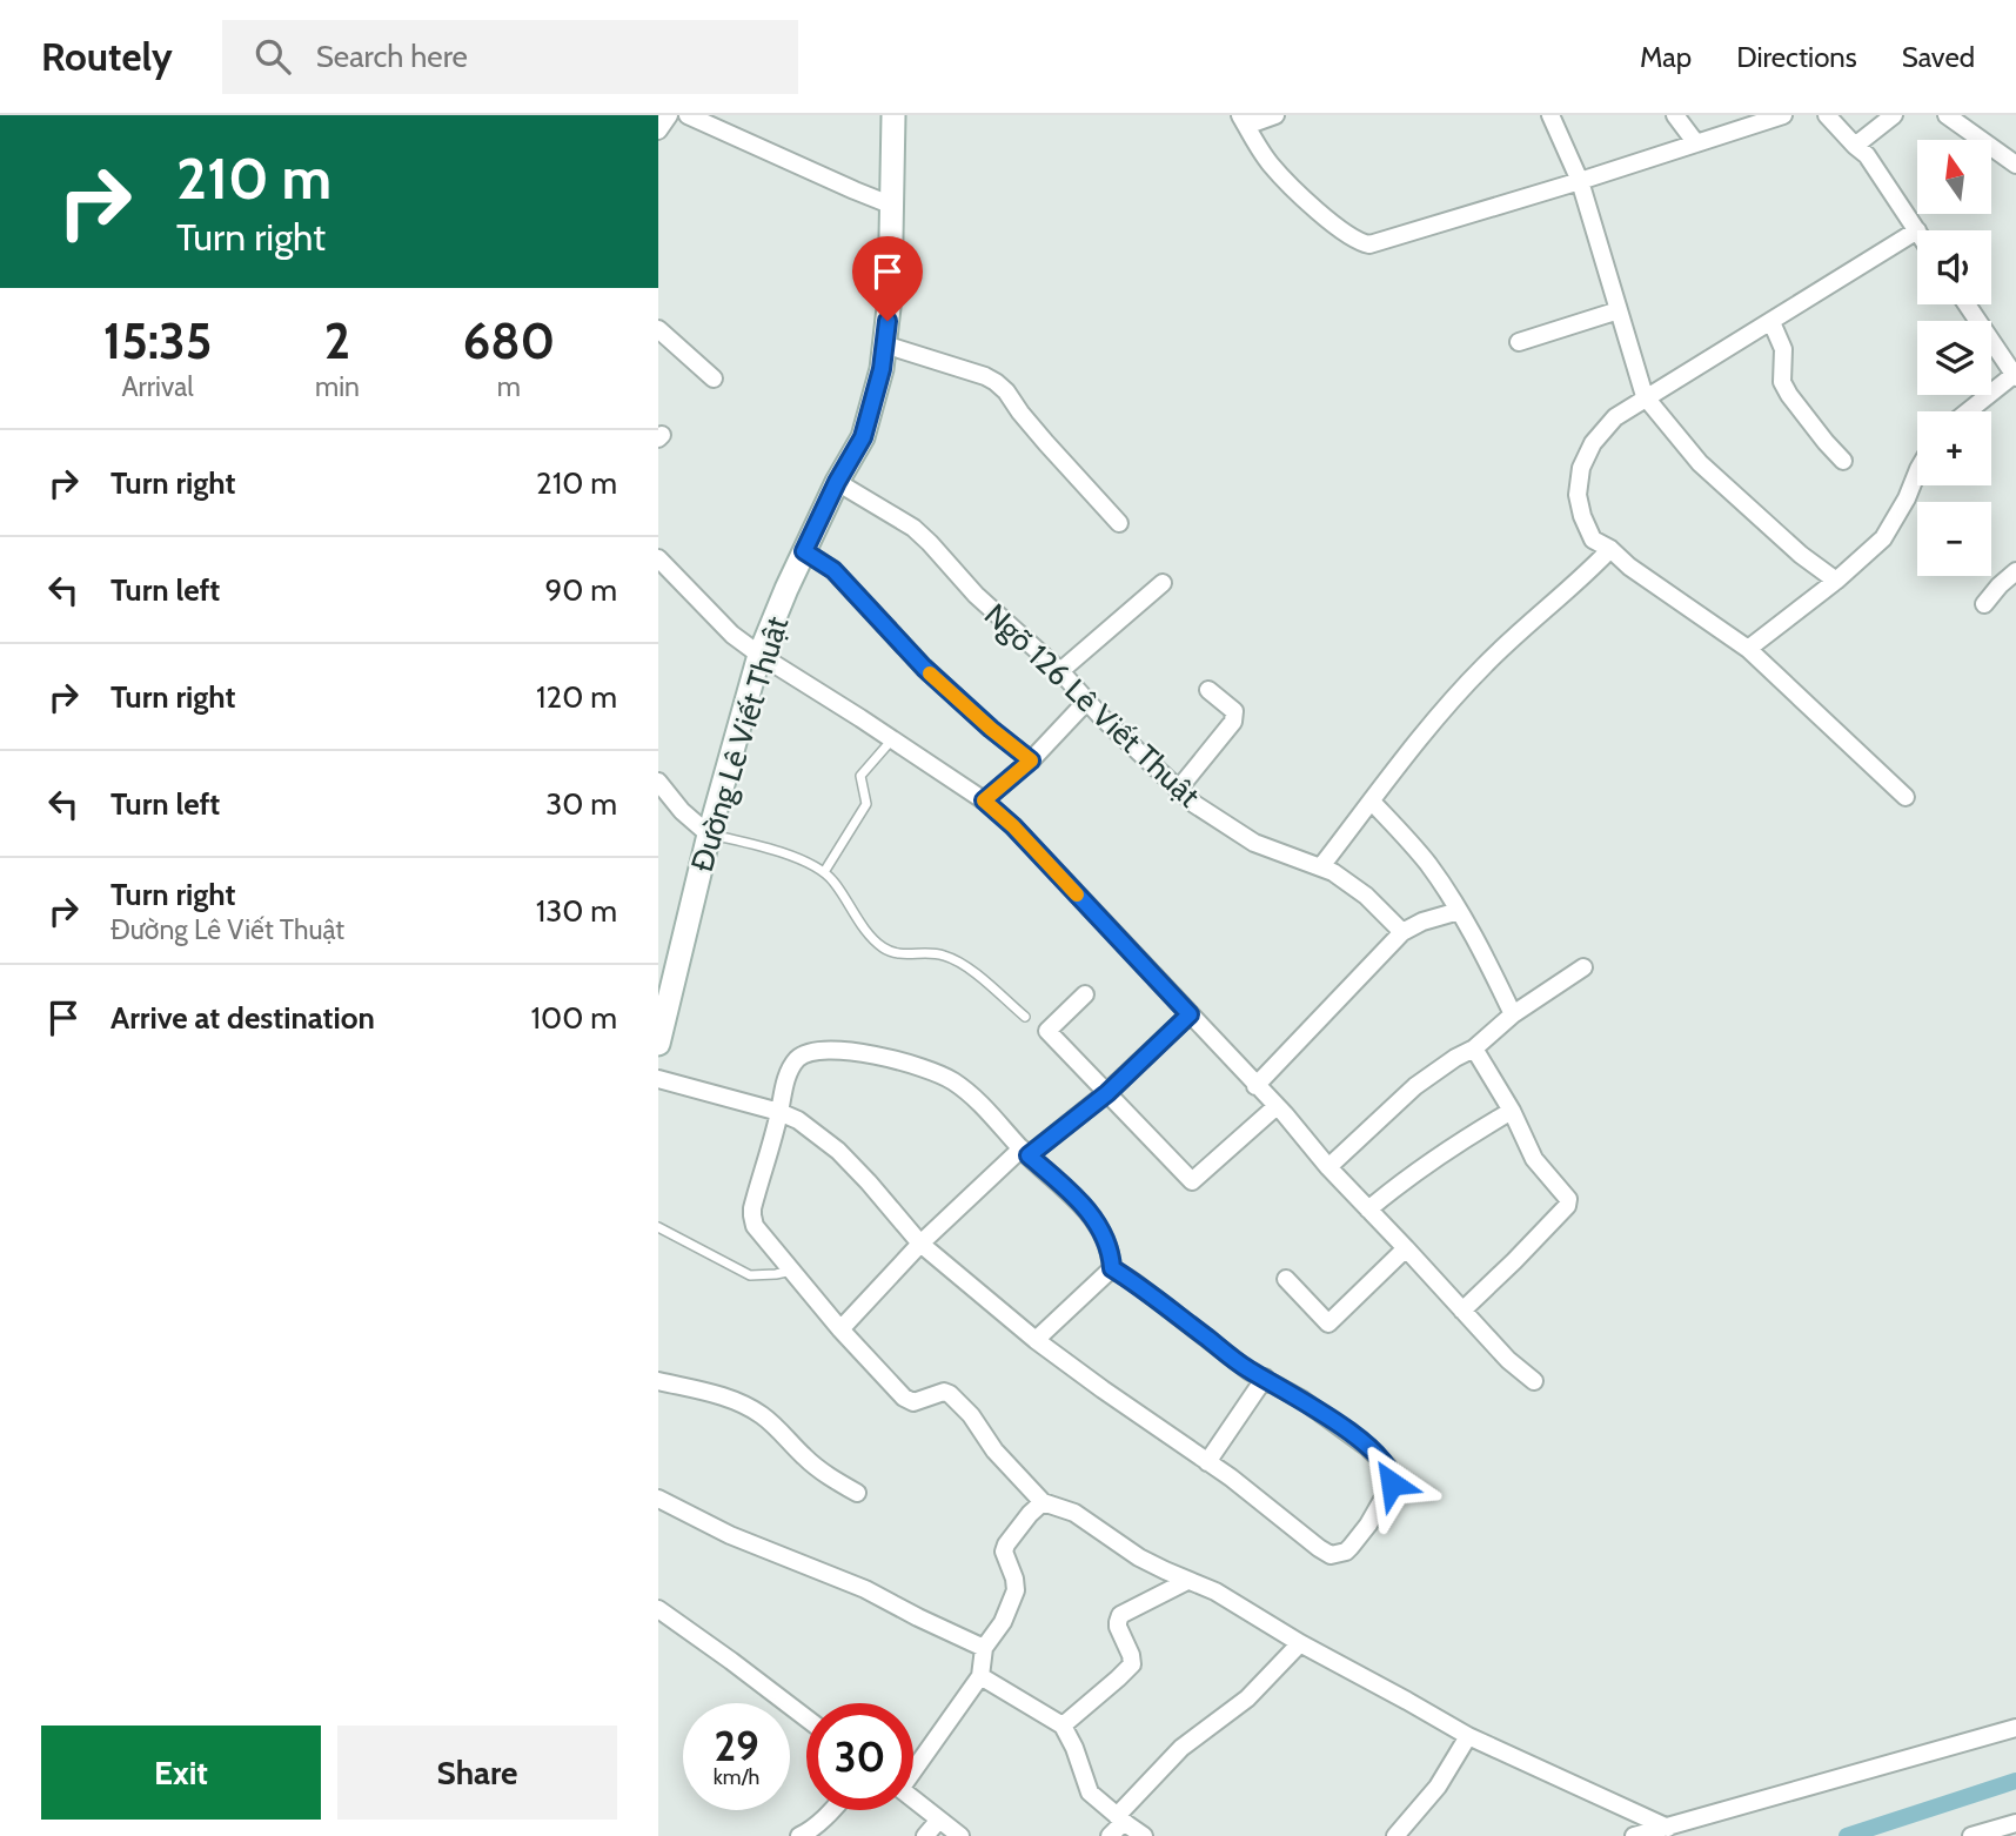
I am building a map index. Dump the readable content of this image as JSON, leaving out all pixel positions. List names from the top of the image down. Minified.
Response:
{"streets":{"main road":["Đường Lê Viết Thuật"],"street":["Ngõ 126 Lê Viết Thuật"]},"crossings":[["Ngõ 126 Lê Viết Thuật","Đường Lê Viết Thuật"]],"north":"top","page":{"header":"Routely","search":"Search here","nav":["Map","Directions","Saved"],"turn":["210 m","Turn right"],"map_buttons":["+","−"],"eta":["15:35","Arrival","2","min","680","m"],"list":[{"name":"Turn right","value":"210 m"},{"name":"Turn left","value":"90 m"},{"name":"Turn right","value":"120 m"},{"name":"Turn left","value":"30 m"},{"name":"Turn right","note":"Đường Lê Viết Thuật","value":"130 m"},{"name":"Arrive at destination","value":"100 m"}],"speed":"29 km/h","limit":"30","buttons":["Exit","Share"]}}
